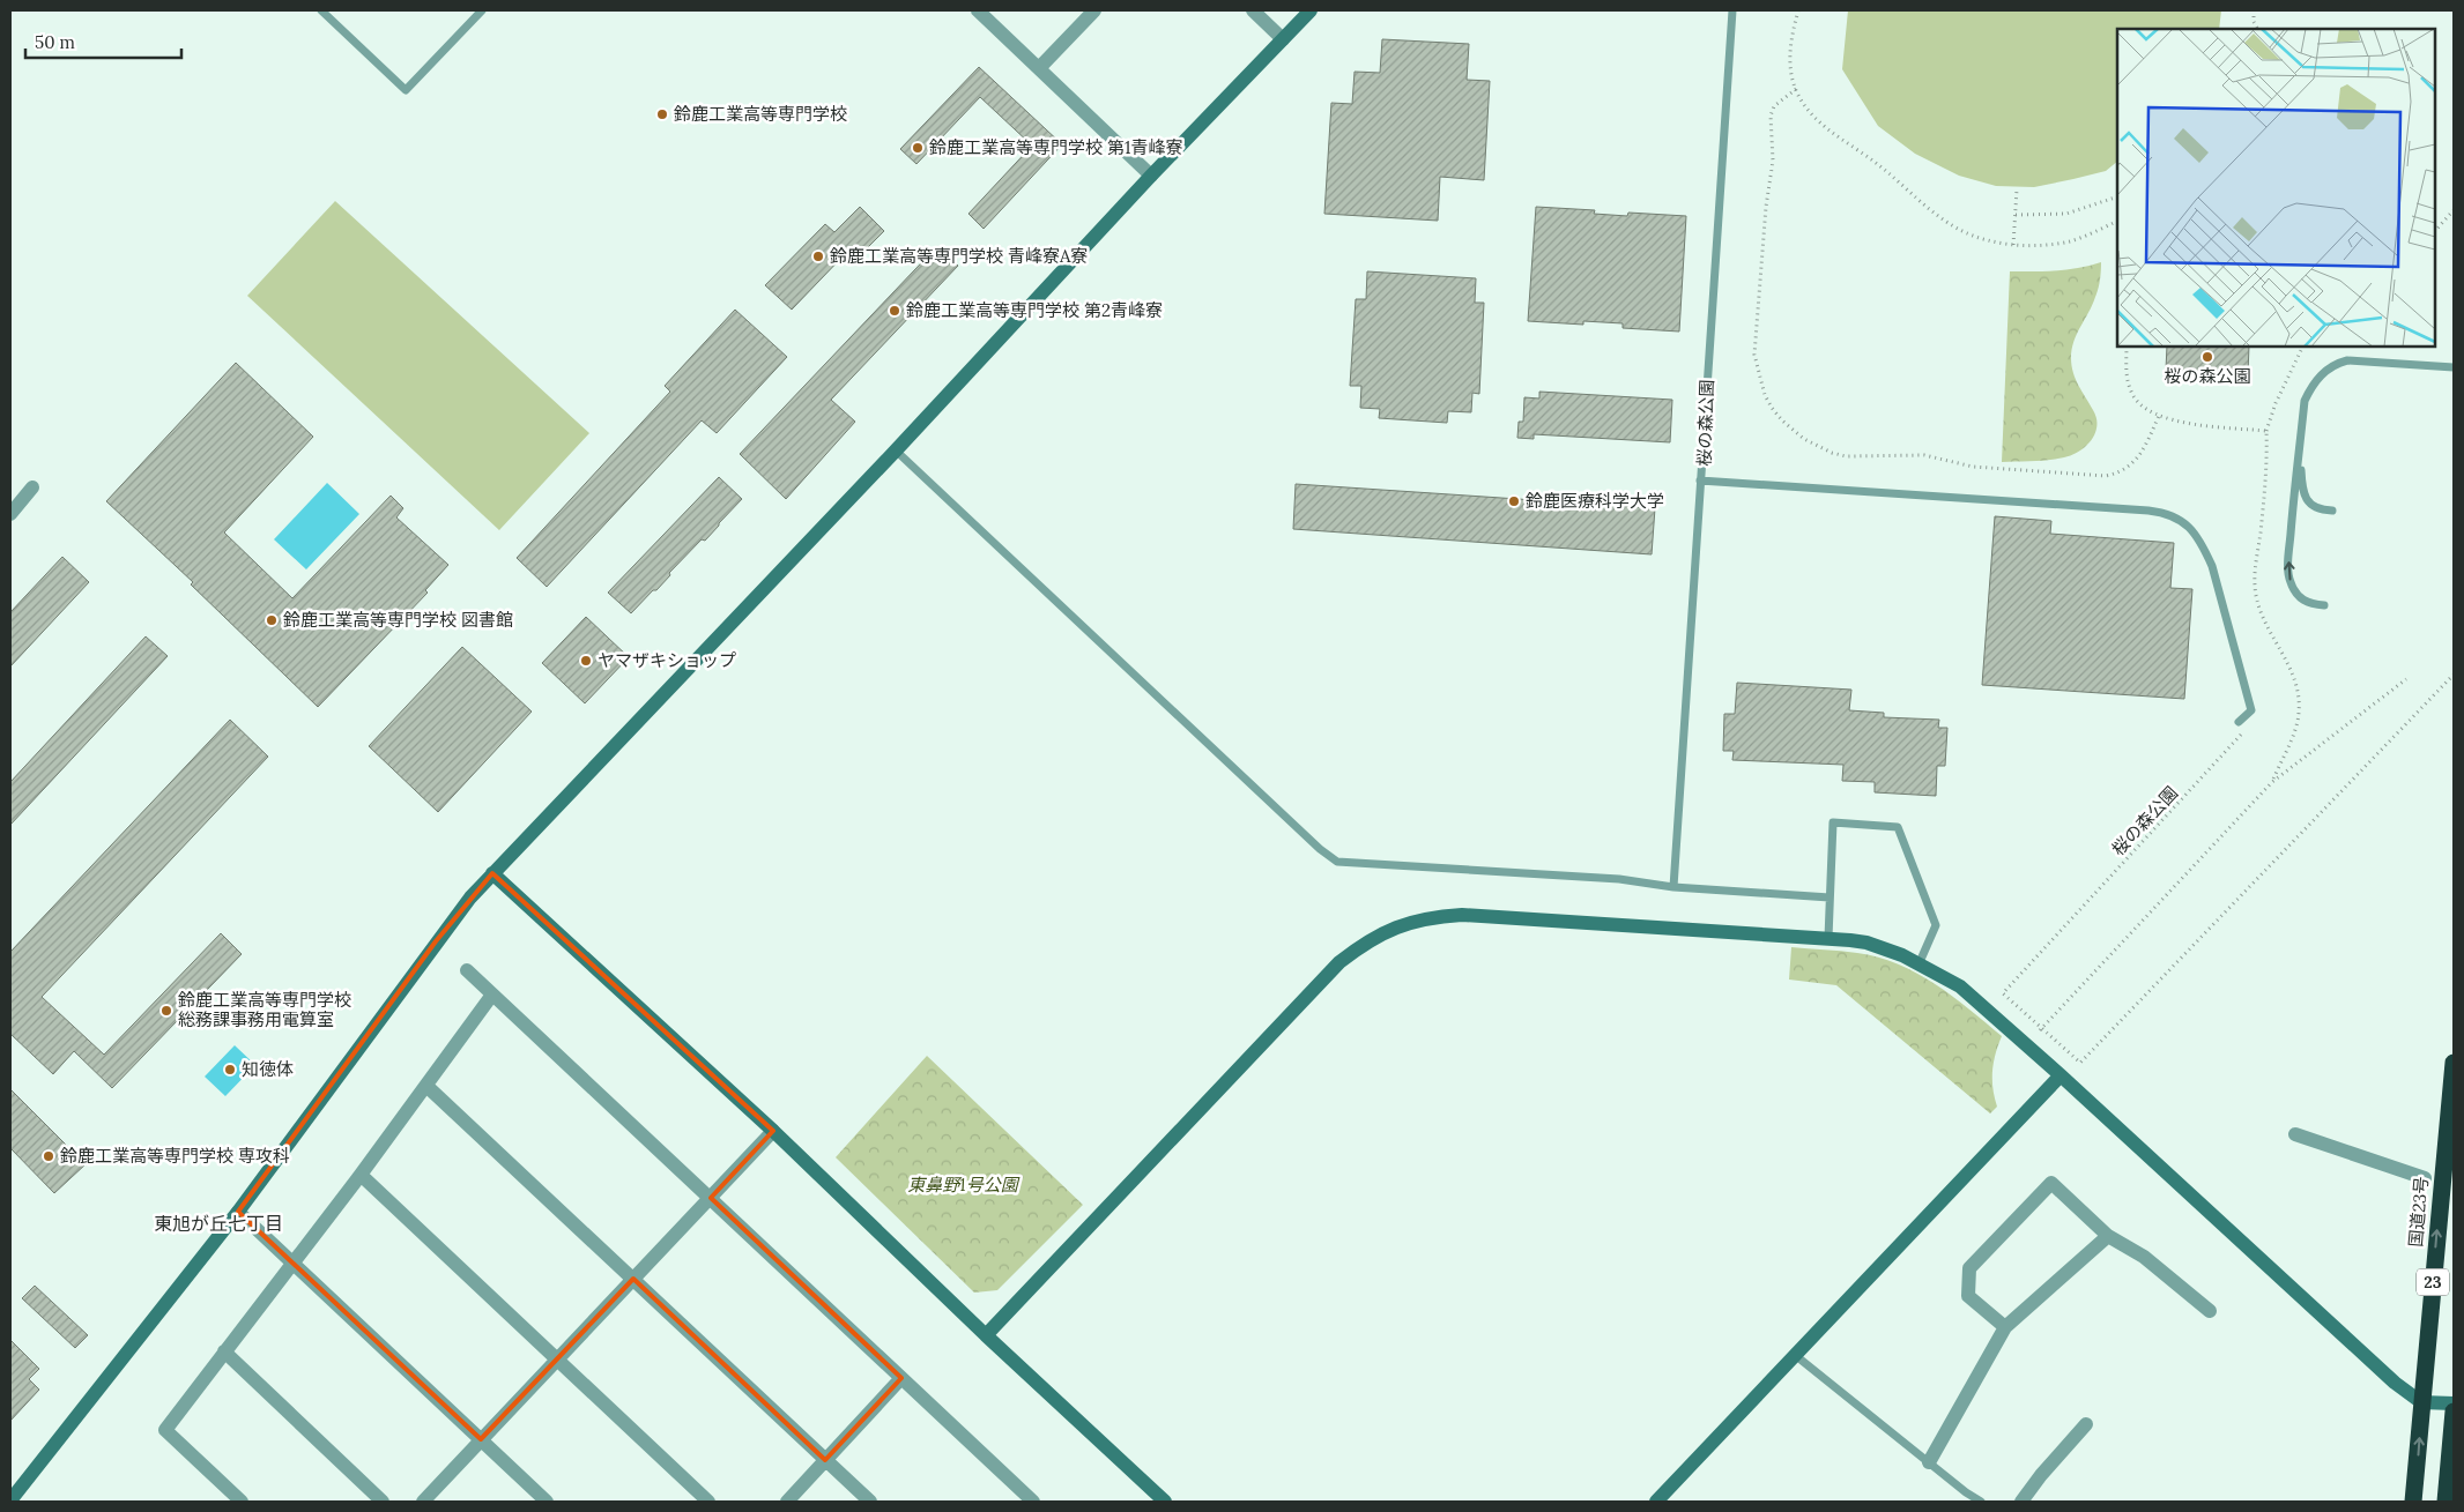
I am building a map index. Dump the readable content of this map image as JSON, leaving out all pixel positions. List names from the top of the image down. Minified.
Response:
{"streets":{"highway":["国道23号","23"],"path":["桜の森公園"]},"one_way":["国道23号"],"districts":["東旭が丘七丁目"],"parks":["東鼻野1号公園"],"places":["鈴鹿工業高等専門学校","鈴鹿工業高等専門学校 第1青峰寮","鈴鹿工業高等専門学校 青峰寮A寮","鈴鹿工業高等専門学校 第2青峰寮","桜の森公園","鈴鹿医療科学大学","鈴鹿工業高等専門学校 図書館","ヤマザキショップ","鈴鹿工業高等専門学校 総務課事務用電算室","知徳体","鈴鹿工業高等専門学校 専攻科"],"scale_bar":"50 m"}
